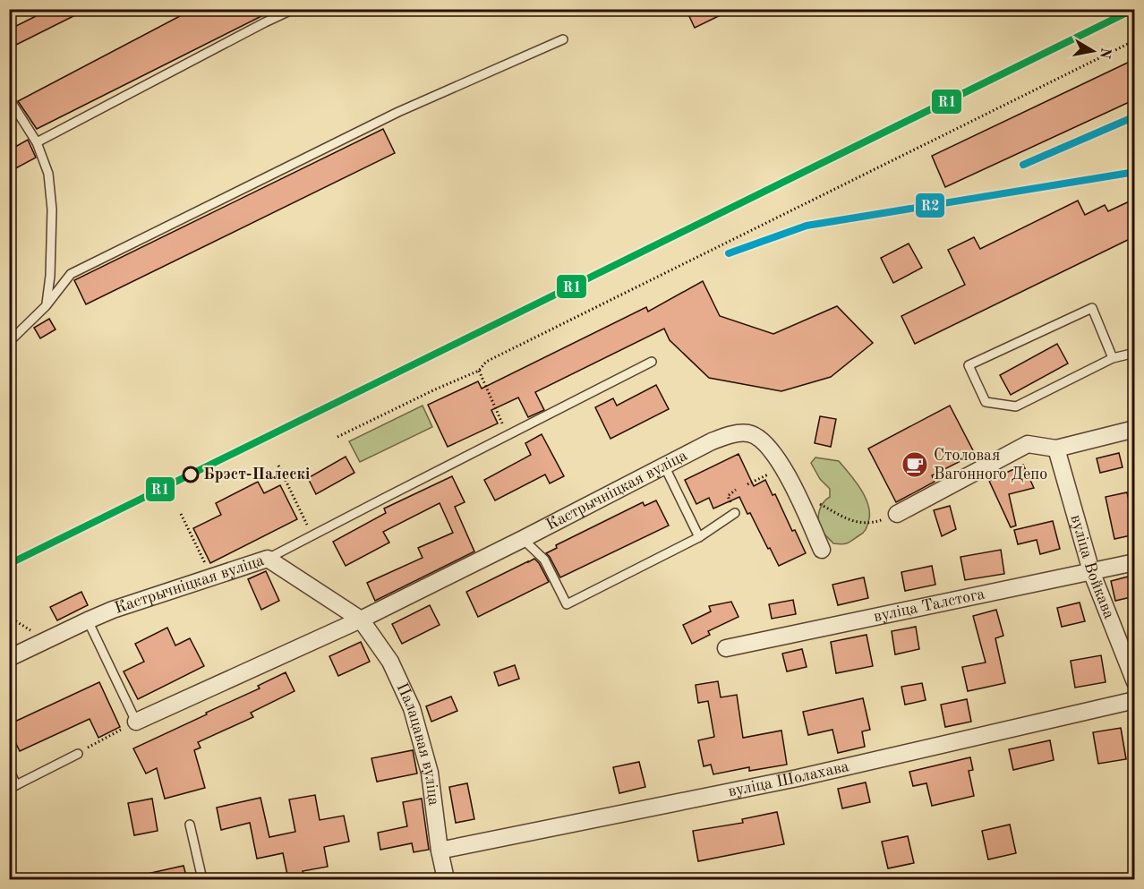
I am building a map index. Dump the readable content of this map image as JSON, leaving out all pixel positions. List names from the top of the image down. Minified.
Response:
{"streets":{"street":["Кастрычніцкая вуліца","вуліца Войкава","вуліца Талстога","Палацавая вуліца","вуліца Шолахава"]},"crossings":[["Кастрычніцкая вуліца","Палацавая вуліца"],["вуліца Войкава","вуліца Талстога"],["Палацавая вуліца","вуліца Шолахава"]],"places":{"cafe":["Столовая Вагонного Депо"],"other":["Брэст-Палескі"]},"lines":["transit line R1","transit line R2"],"north":"right"}
